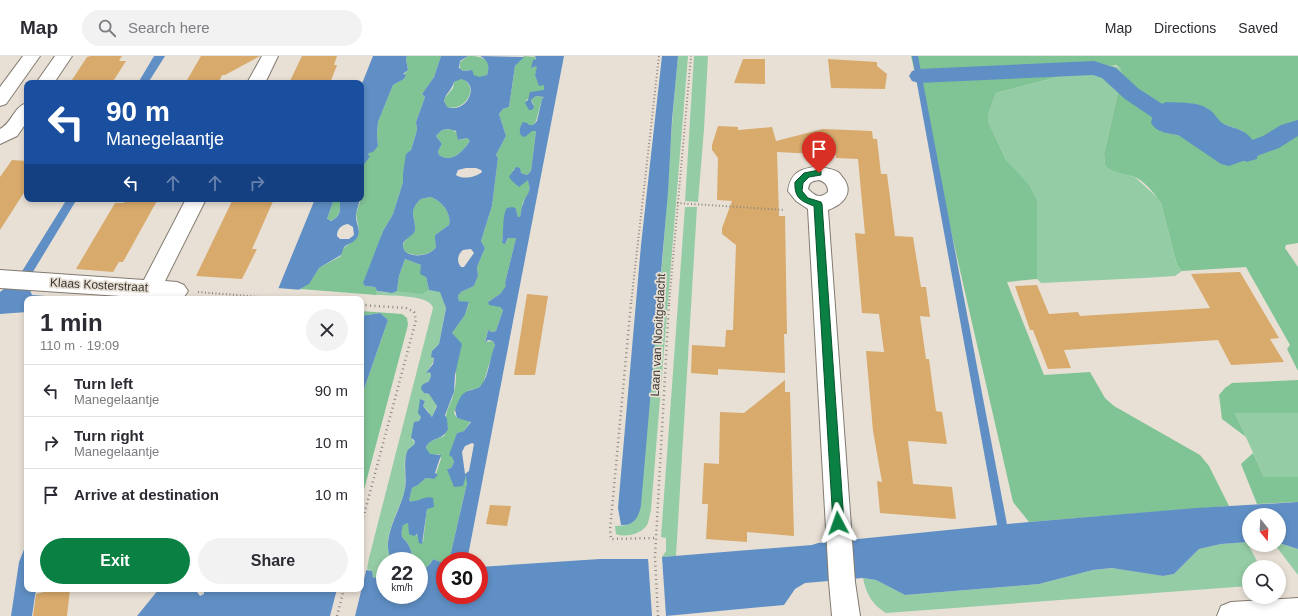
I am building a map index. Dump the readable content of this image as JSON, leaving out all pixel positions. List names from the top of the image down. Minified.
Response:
{"streets":{"street":["Klaas Kosterstraat"],"path":["Laan van Nooitgedacht"]},"north":"bottom","page":{"header":"Map","search":"Search here","nav":["Map","Directions","Saved"],"turn":["90 m","Manegelaantje"],"heading":["1 min","110 m · 19:09"],"list":[{"name":"Turn left","note":"Manegelaantje","value":"90 m"},{"name":"Turn right","note":"Manegelaantje","value":"10 m"},{"name":"Arrive at destination","value":"10 m"}],"buttons":["Exit","Share"],"speed":"22 km/h","limit":"30"}}
